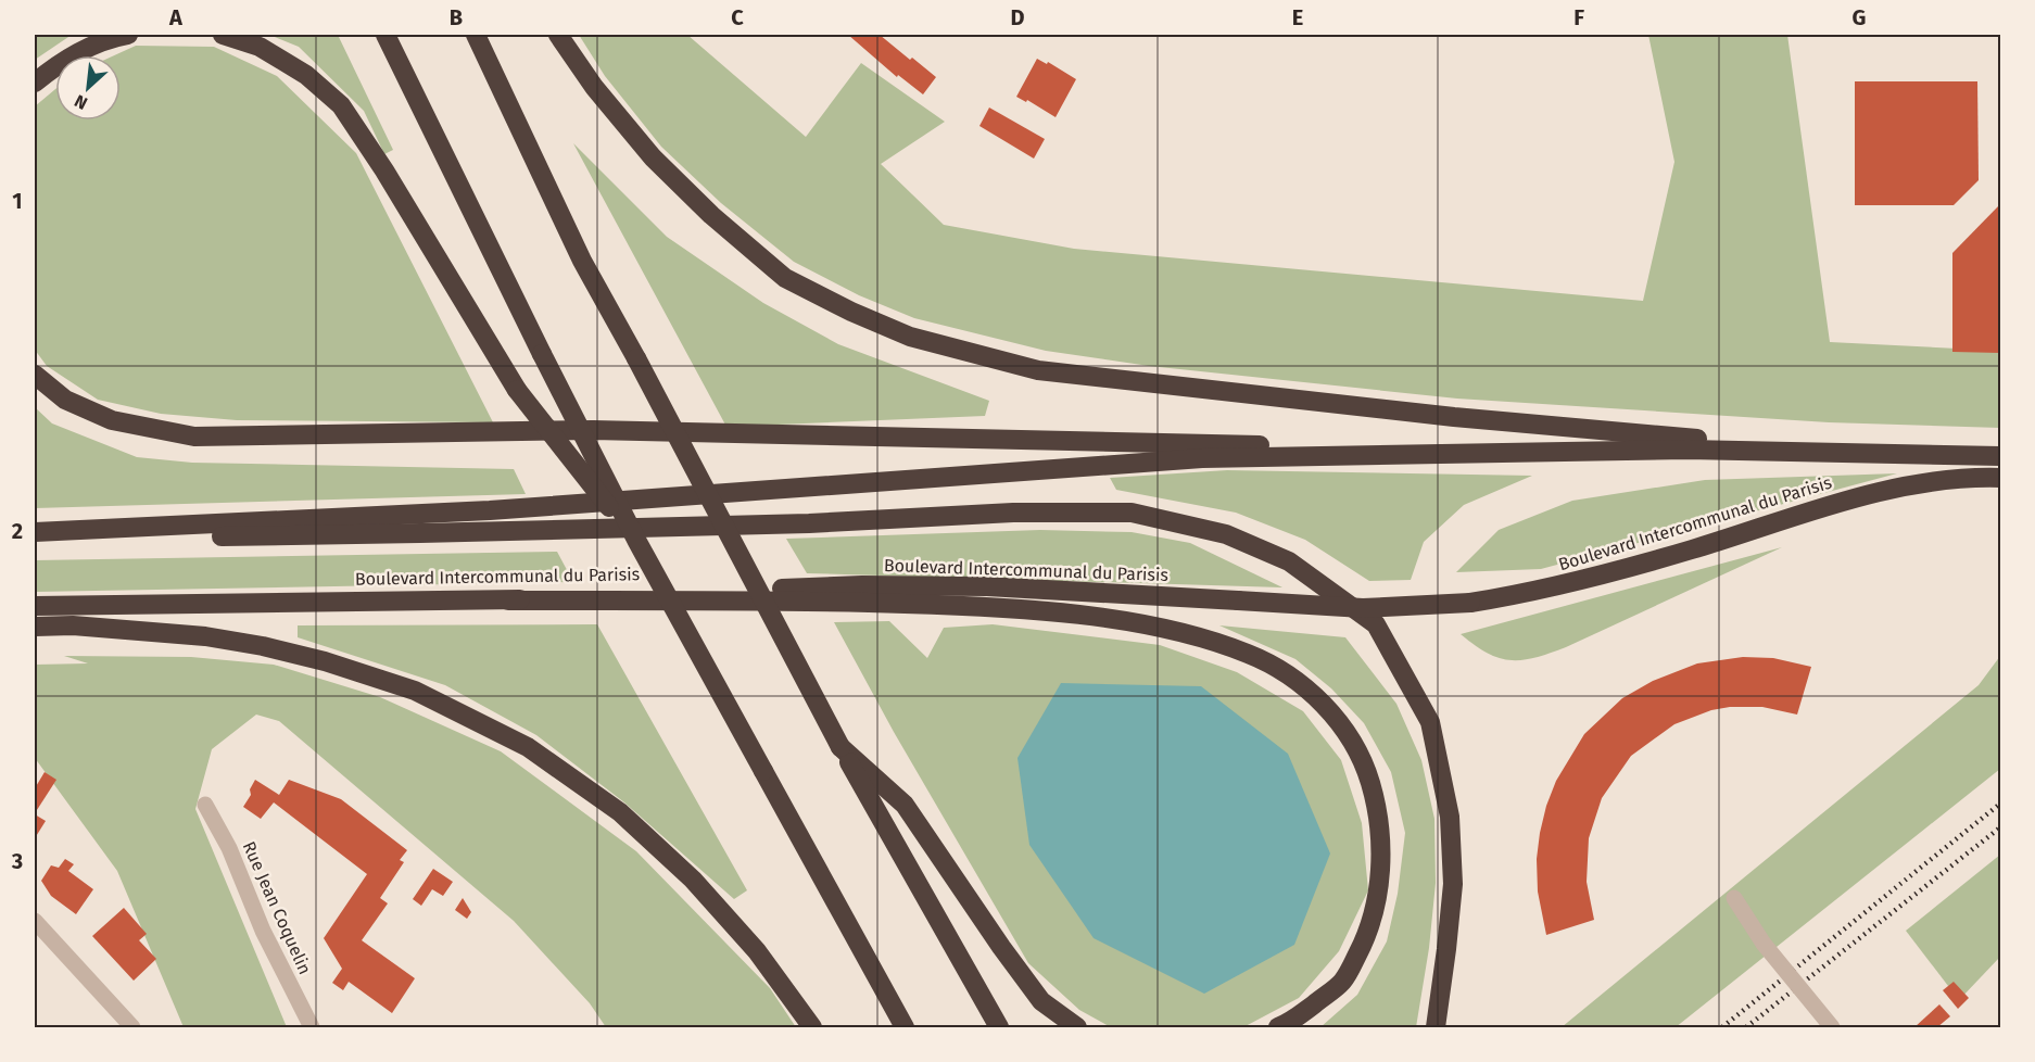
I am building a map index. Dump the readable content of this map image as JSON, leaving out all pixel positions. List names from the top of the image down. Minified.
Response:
{"streets":{"highway":["Boulevard Intercommunal du Parisis"],"street":["Rue Jean Coquelin"]},"north":"bottom left","grid":{"columns":["A","B","C","D","E","F","G"],"rows":["1","2","3"]}}
